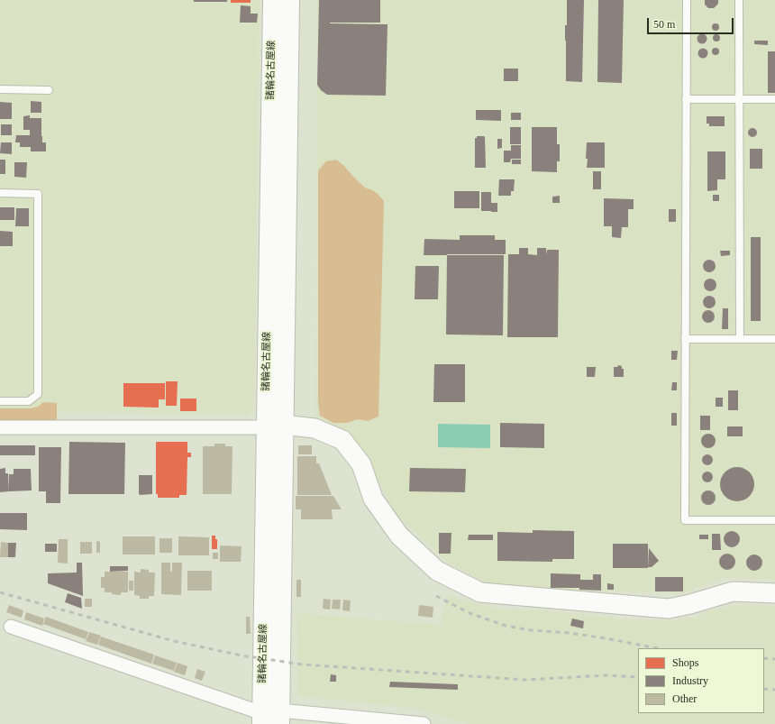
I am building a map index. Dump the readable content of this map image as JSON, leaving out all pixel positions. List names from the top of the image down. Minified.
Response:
{"streets":{"main road":["諸輪名古屋線"]},"legend":["Shops","Industry","Other"],"scale_bar":"50 m"}
